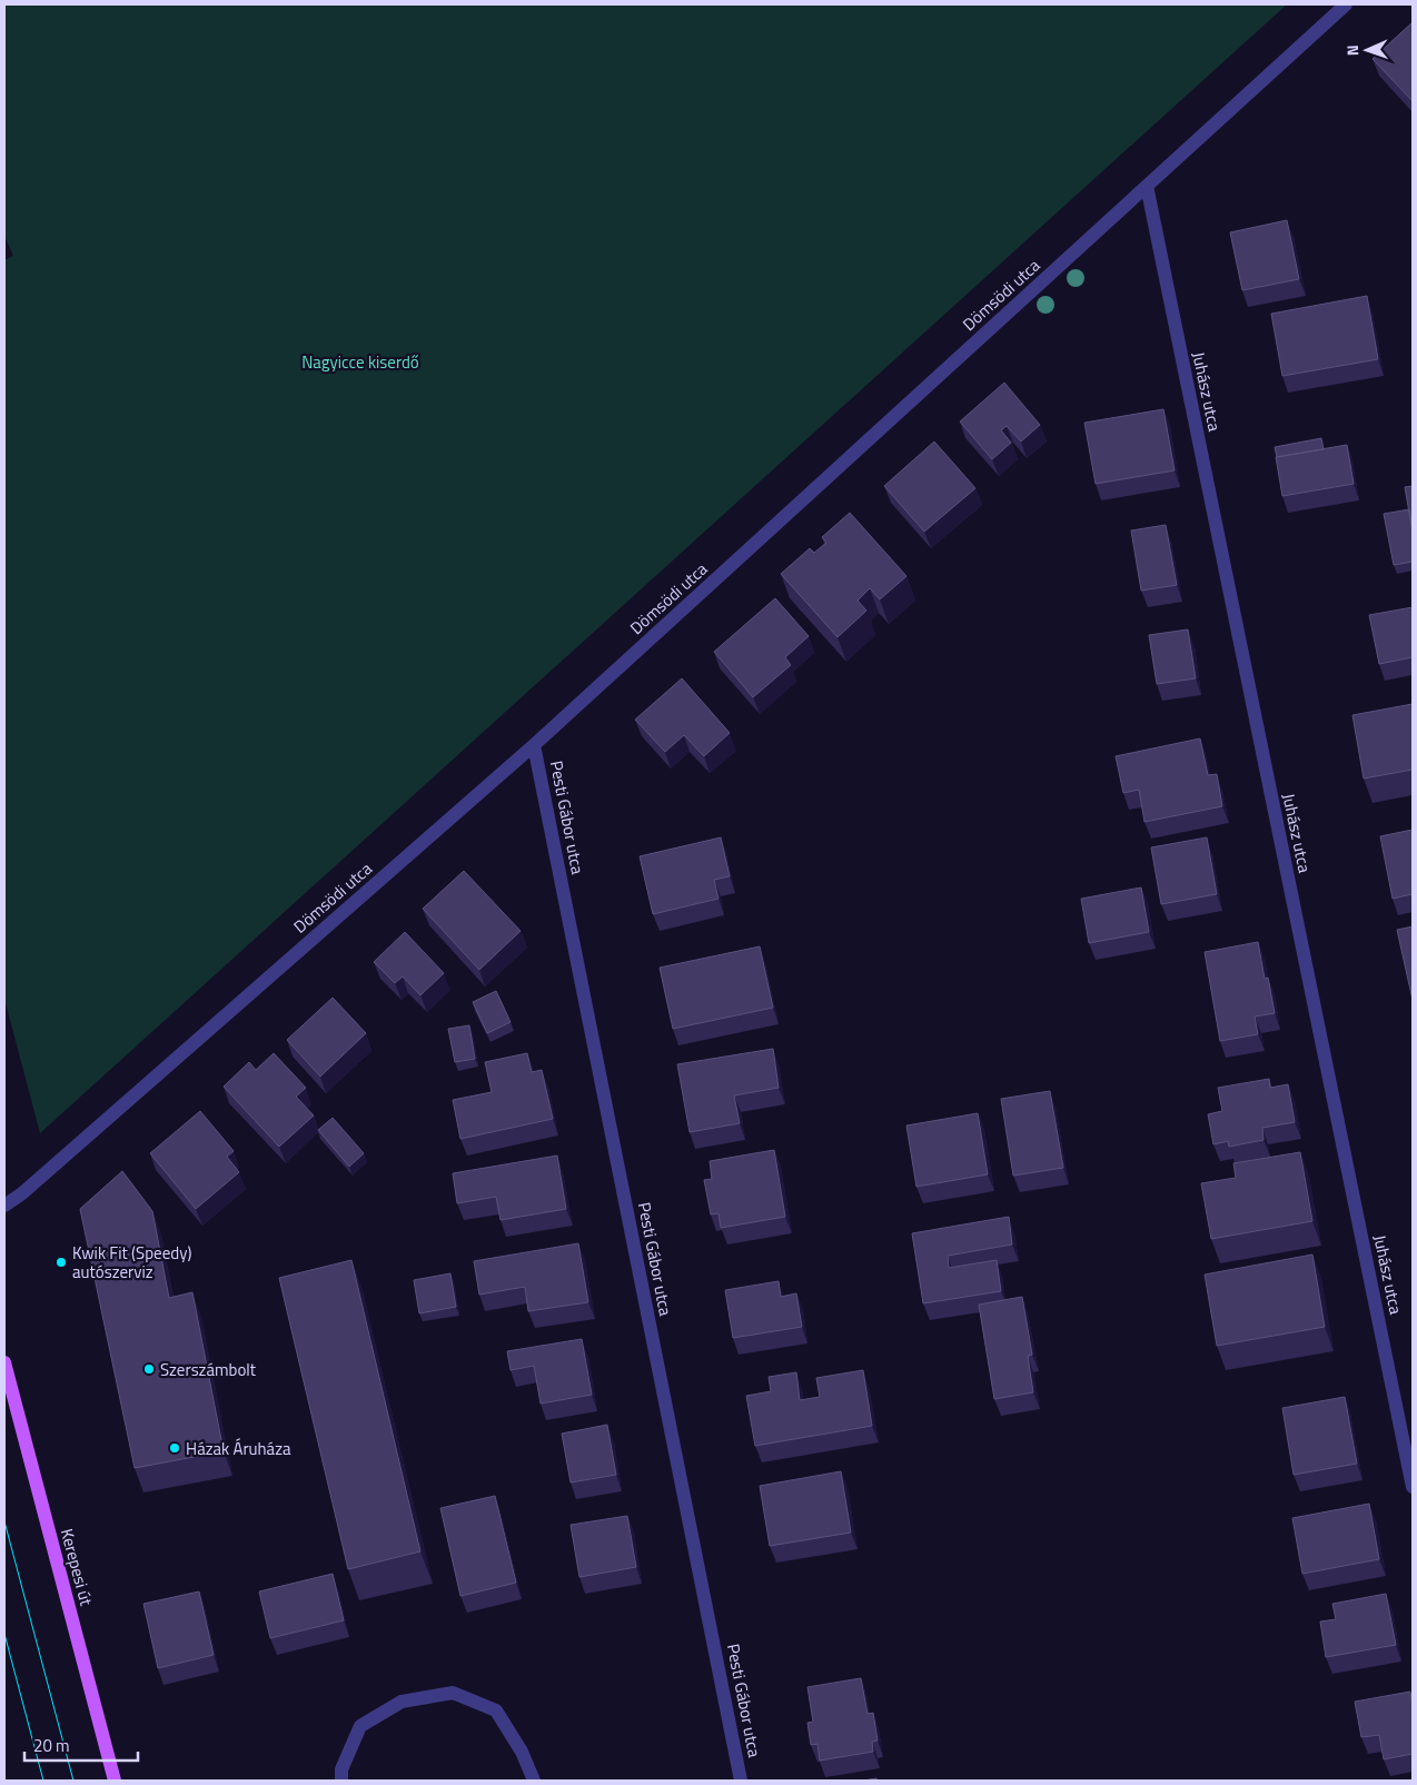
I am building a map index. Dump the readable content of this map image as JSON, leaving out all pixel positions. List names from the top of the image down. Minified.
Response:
{"streets":{"main road":["Kerepesi út"],"street":["Dömsödi utca","Juhász utca","Pesti Gábor utca"]},"crossings":[["Dömsödi utca","Juhász utca"],["Dömsödi utca","Pesti Gábor utca"]],"parks":["Nagyicce kiserdő"],"places":["Kwik Fit (Speedy) autószerviz","Szerszámbolt","Házak Áruháza"],"scale_bar":"20 m","north":"left"}
